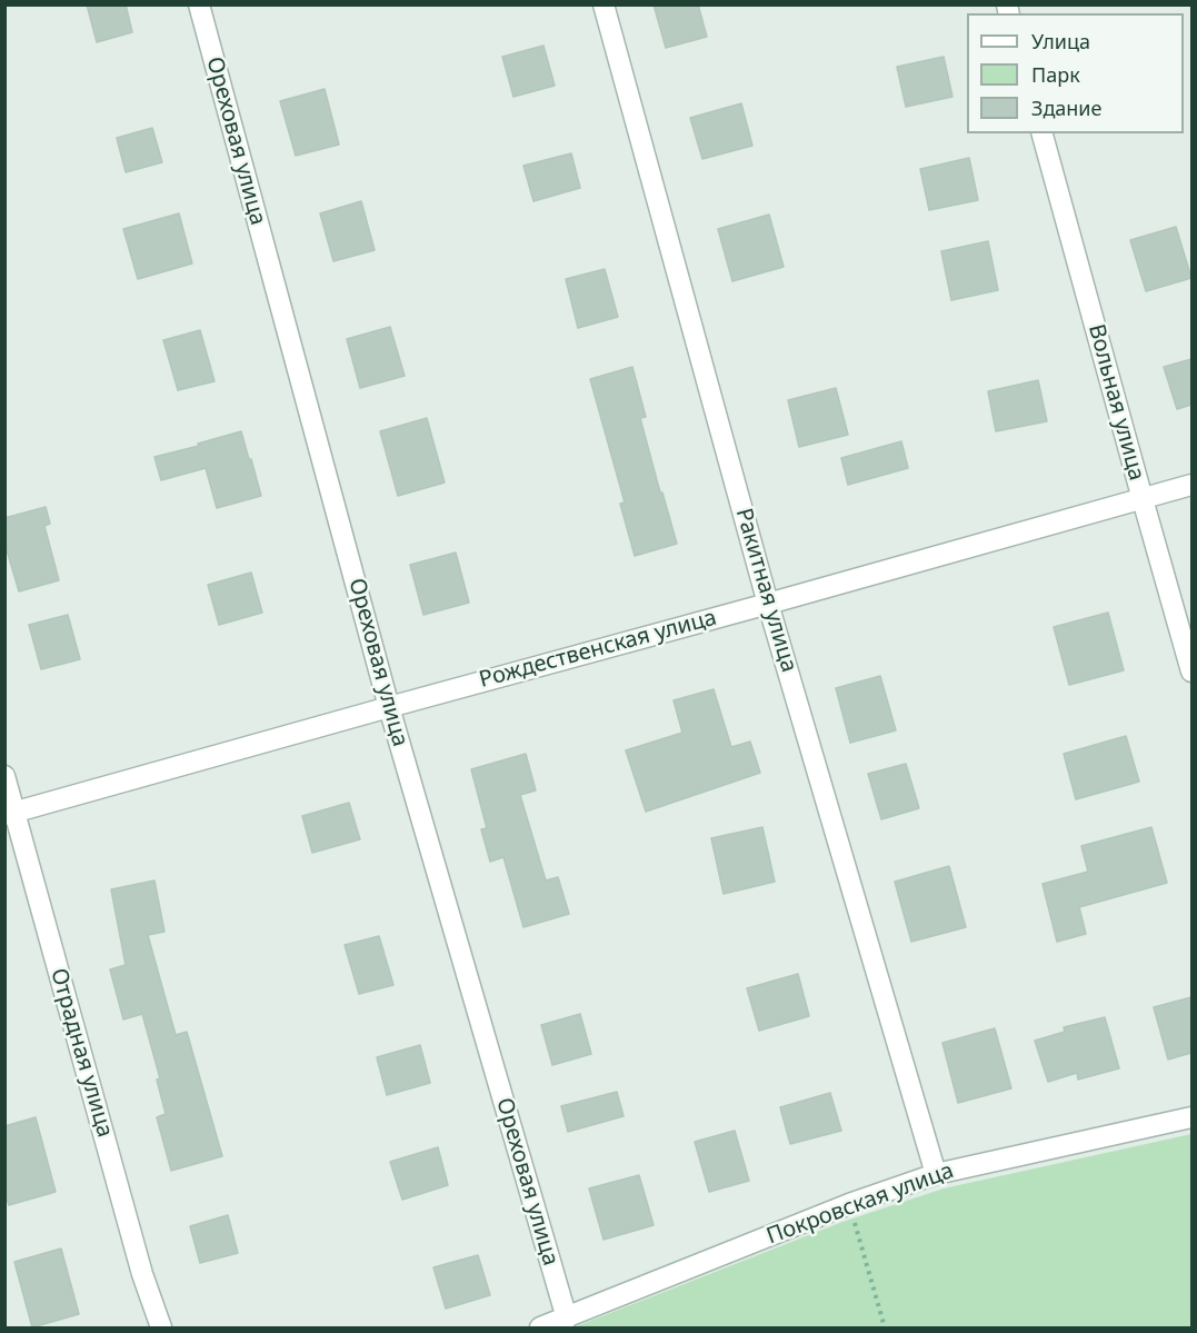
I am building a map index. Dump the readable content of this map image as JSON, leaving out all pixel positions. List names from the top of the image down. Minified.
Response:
{"streets":{"street":["Ореховая улица","Вольная улица","Ракитная улица","Рождественская улица","Отрадная улица","Покровская улица"]},"crossings":[["Ореховая улица","Рождественская улица"],["Ореховая улица","Покровская улица"],["Вольная улица","Рождественская улица"],["Ракитная улица","Рождественская улица"],["Ракитная улица","Покровская улица"],["Рождественская улица","Отрадная улица"]],"legend":["Улица","Парк","Здание"]}
